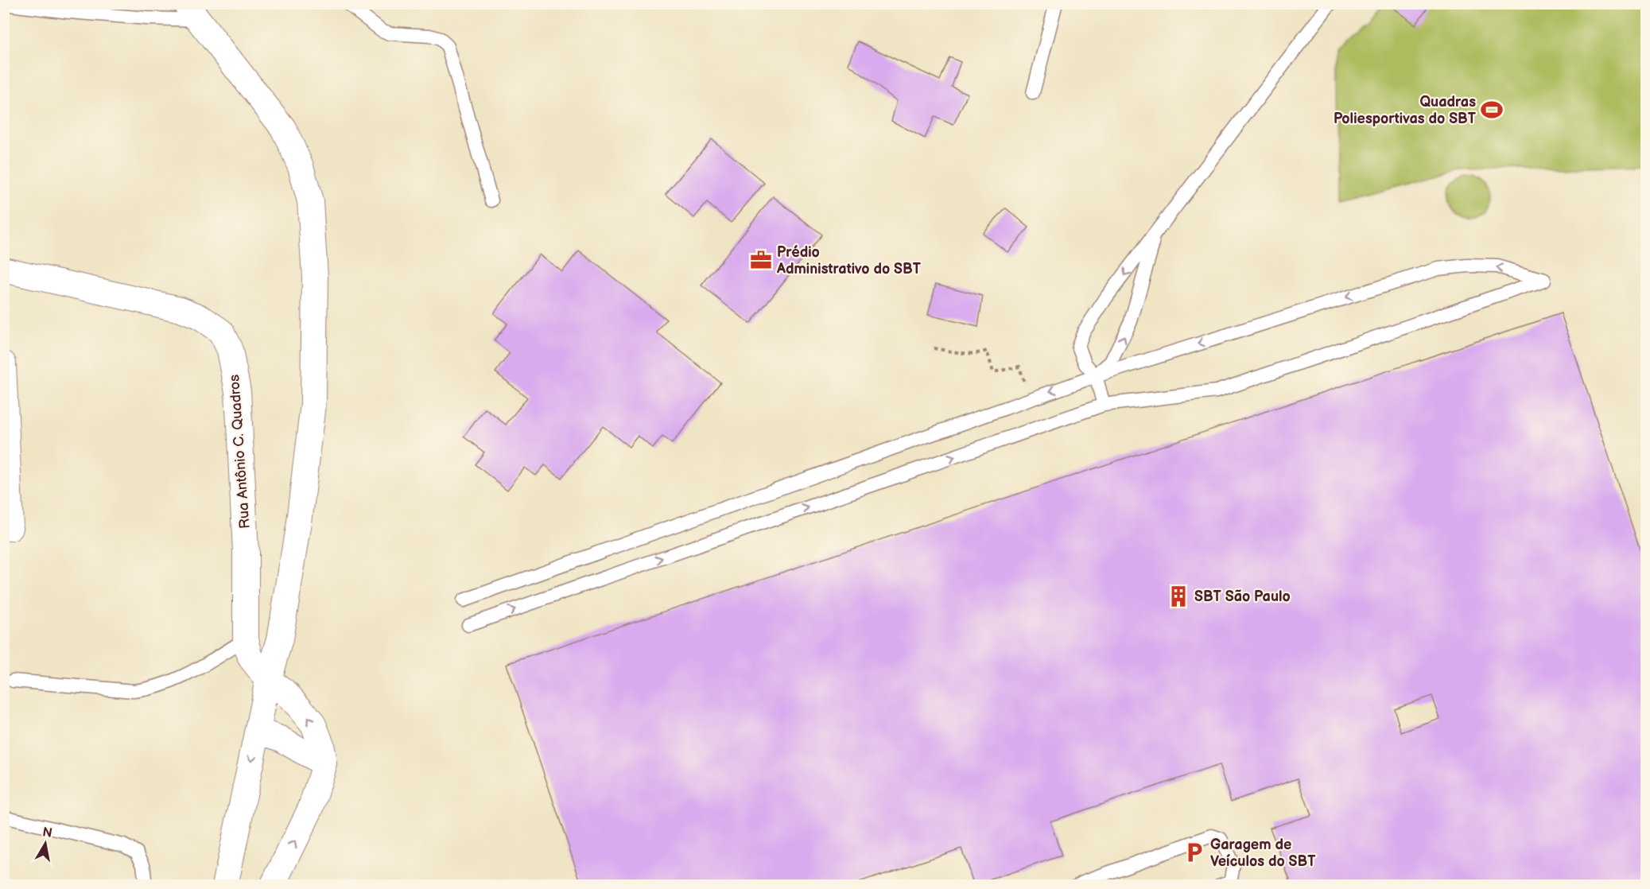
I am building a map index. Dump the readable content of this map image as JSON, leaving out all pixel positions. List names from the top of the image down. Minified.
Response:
{"streets":{"street":["Rua Antônio C. Quadros"]},"places":{"sports":["Quadras Poliesportivas do SBT"],"office":["Prédio Administrativo do SBT"],"building":["SBT São Paulo"],"parking":["Garagem de Veículos do SBT"]},"north":"top"}
